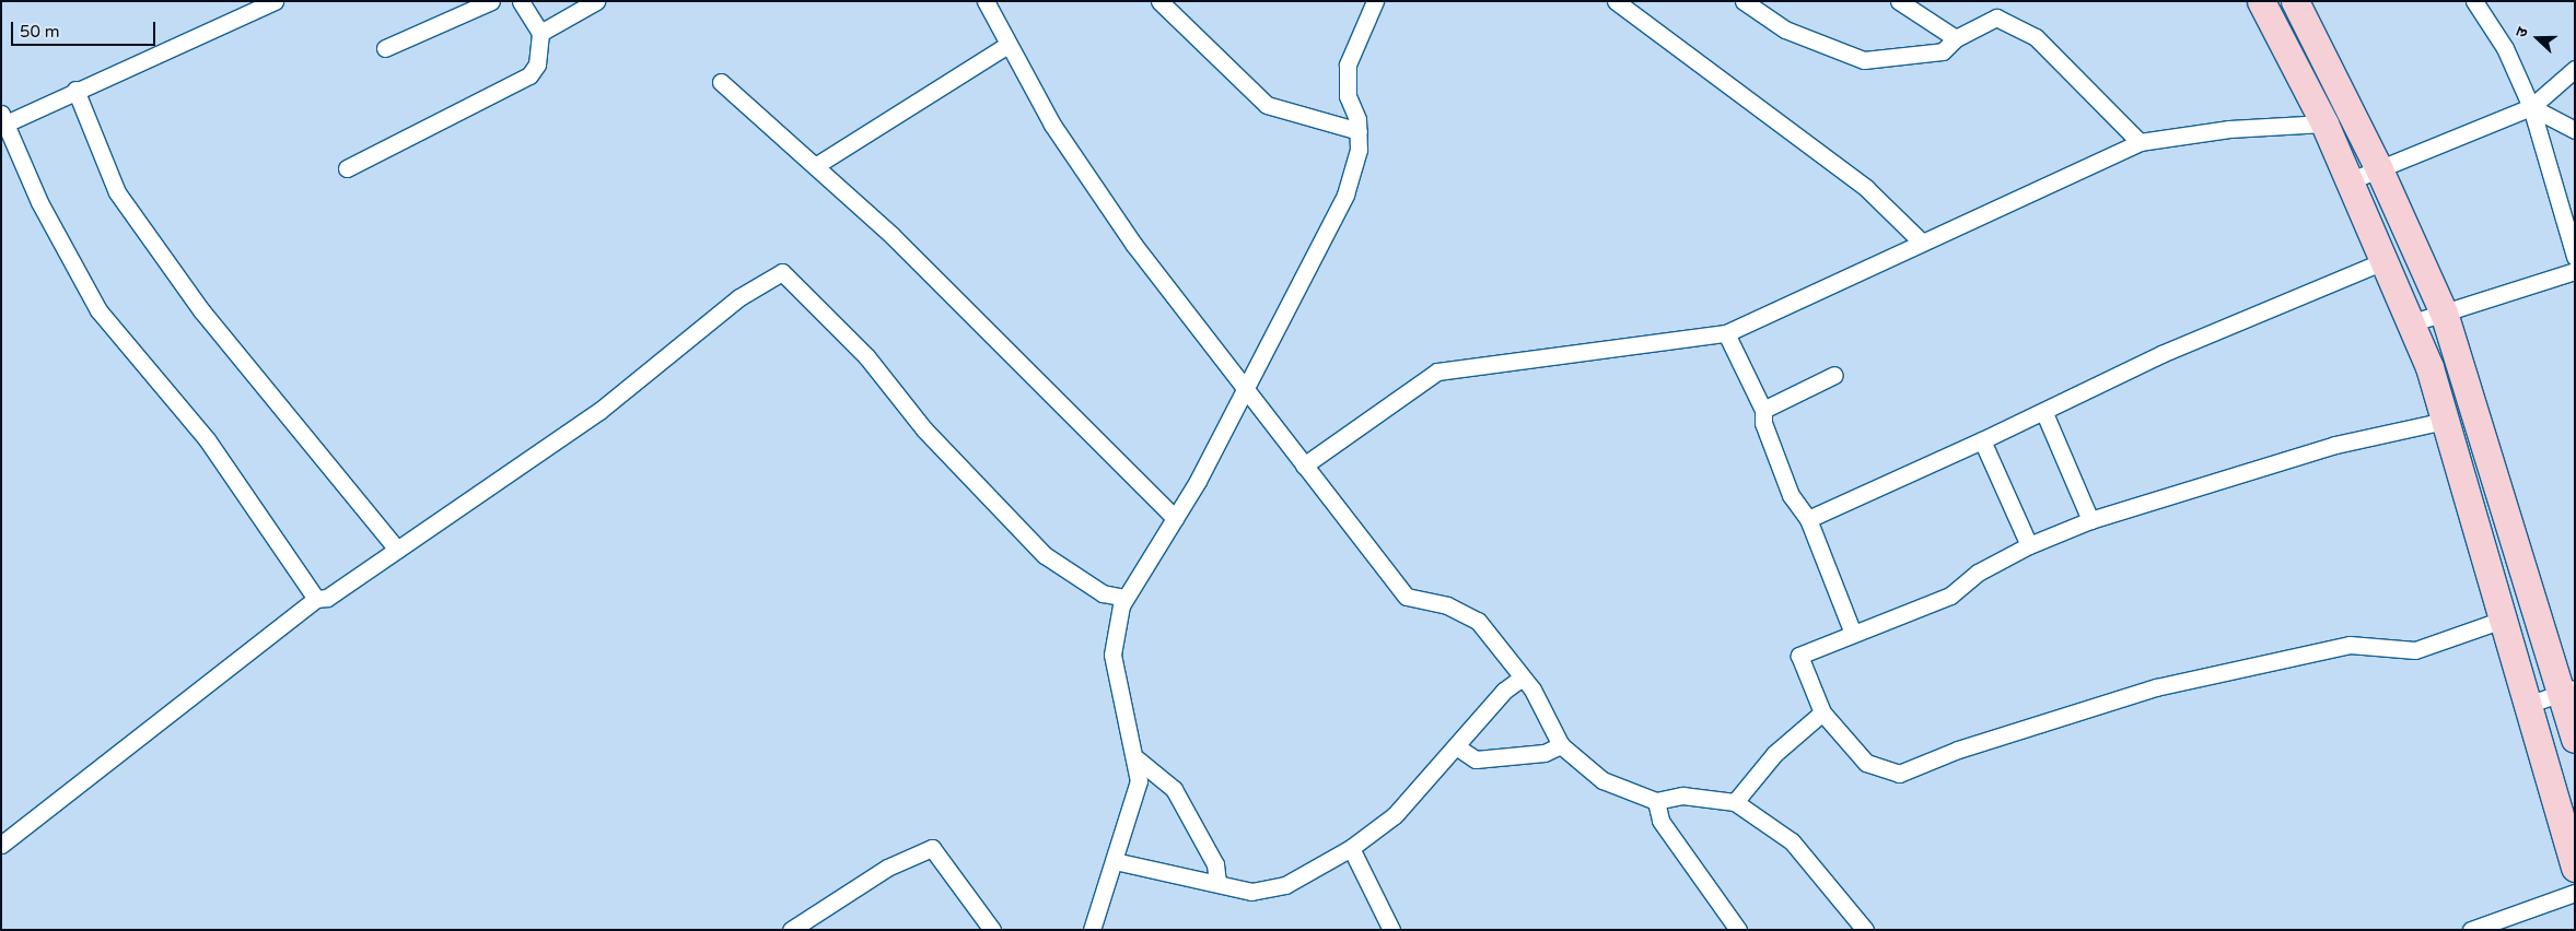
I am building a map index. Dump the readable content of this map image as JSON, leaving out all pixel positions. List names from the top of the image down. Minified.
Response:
{"scale_bar":"50 m","north":"left"}
